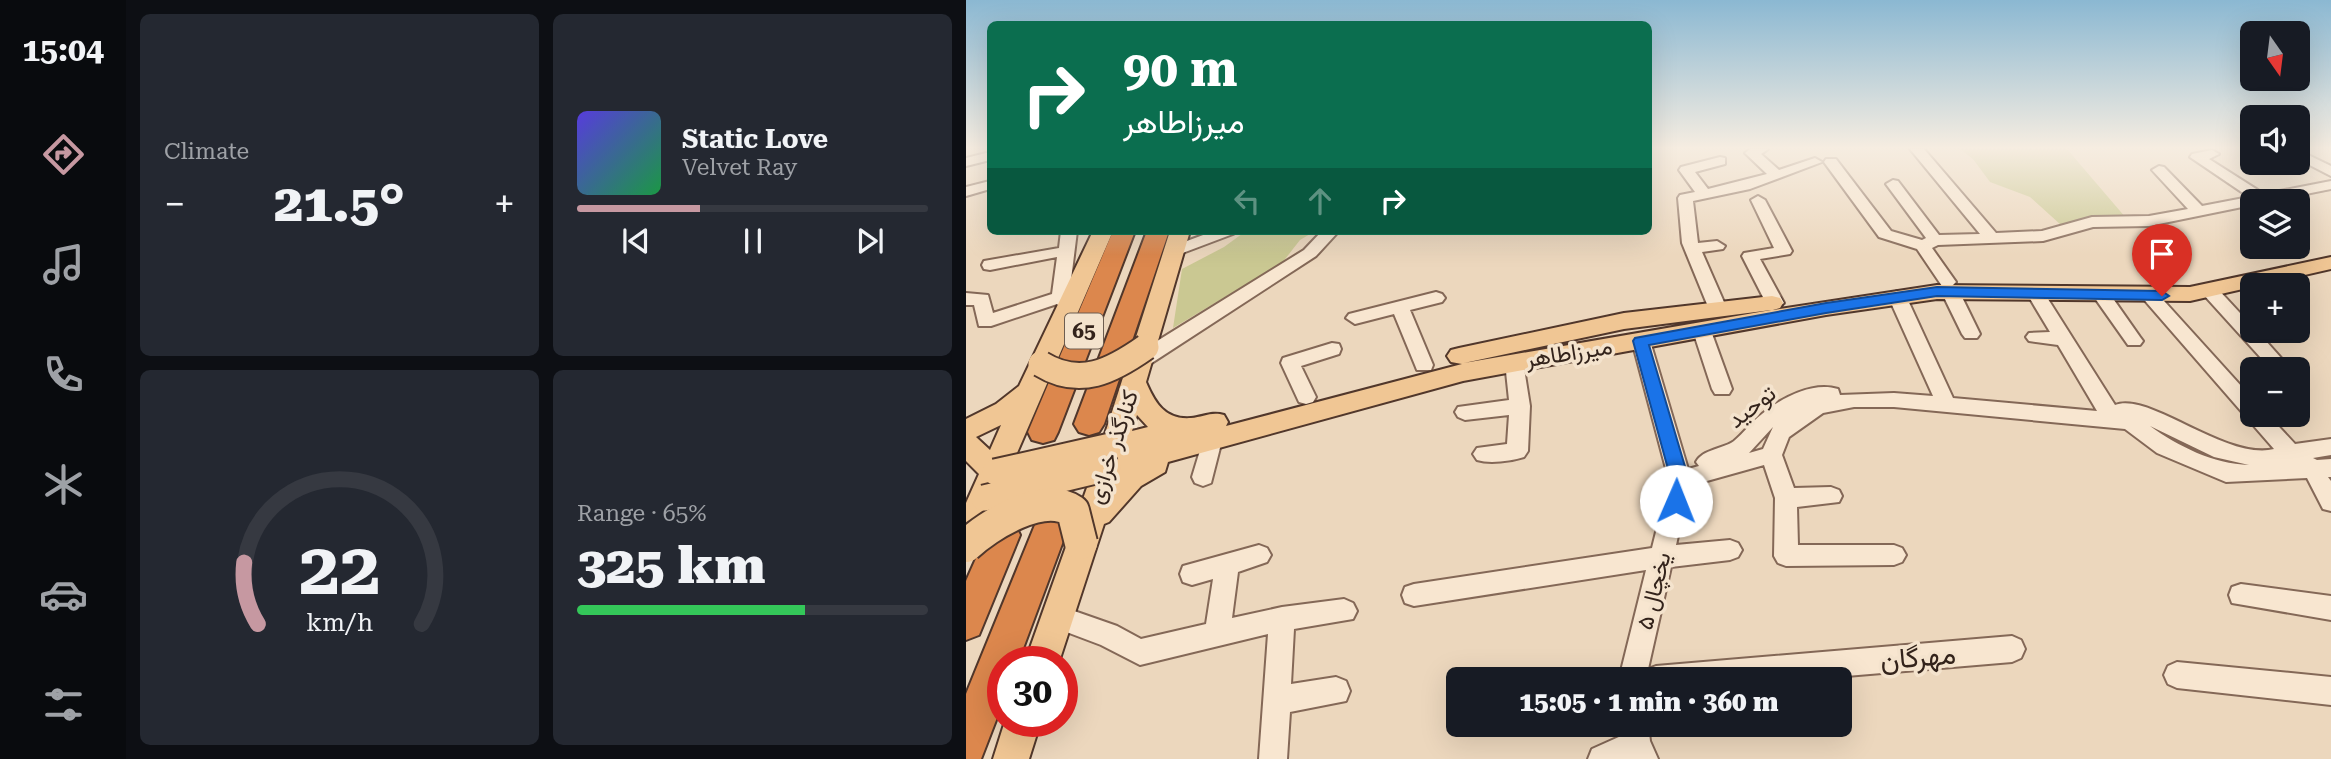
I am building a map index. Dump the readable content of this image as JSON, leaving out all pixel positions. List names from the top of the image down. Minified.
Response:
{"streets":{"highway":["65"],"main road":["میرزاطاهر","کنارگذر خرازی"],"street":["توحید","یخچال ۵","مهرگان"]},"crossings":[["65","کنارگذر خرازی"],["میرزاطاهر","کنارگذر خرازی"],["میرزاطاهر","یخچال ۵"],["توحید","یخچال ۵"]],"north":"bottom","page":{"tabs":"15:04","tile":["Climate",["Range · 65%","325 km"]],"map_buttons":["+","−"],"turn":["90 m","میرزاطاهر"],"song":["Static Love","Velvet Ray"],"heat":["−","21.5°","+"],"limit":"30","trip":"15:05 · 1 min · 360 m","gauge":["22","km/h"]}}
